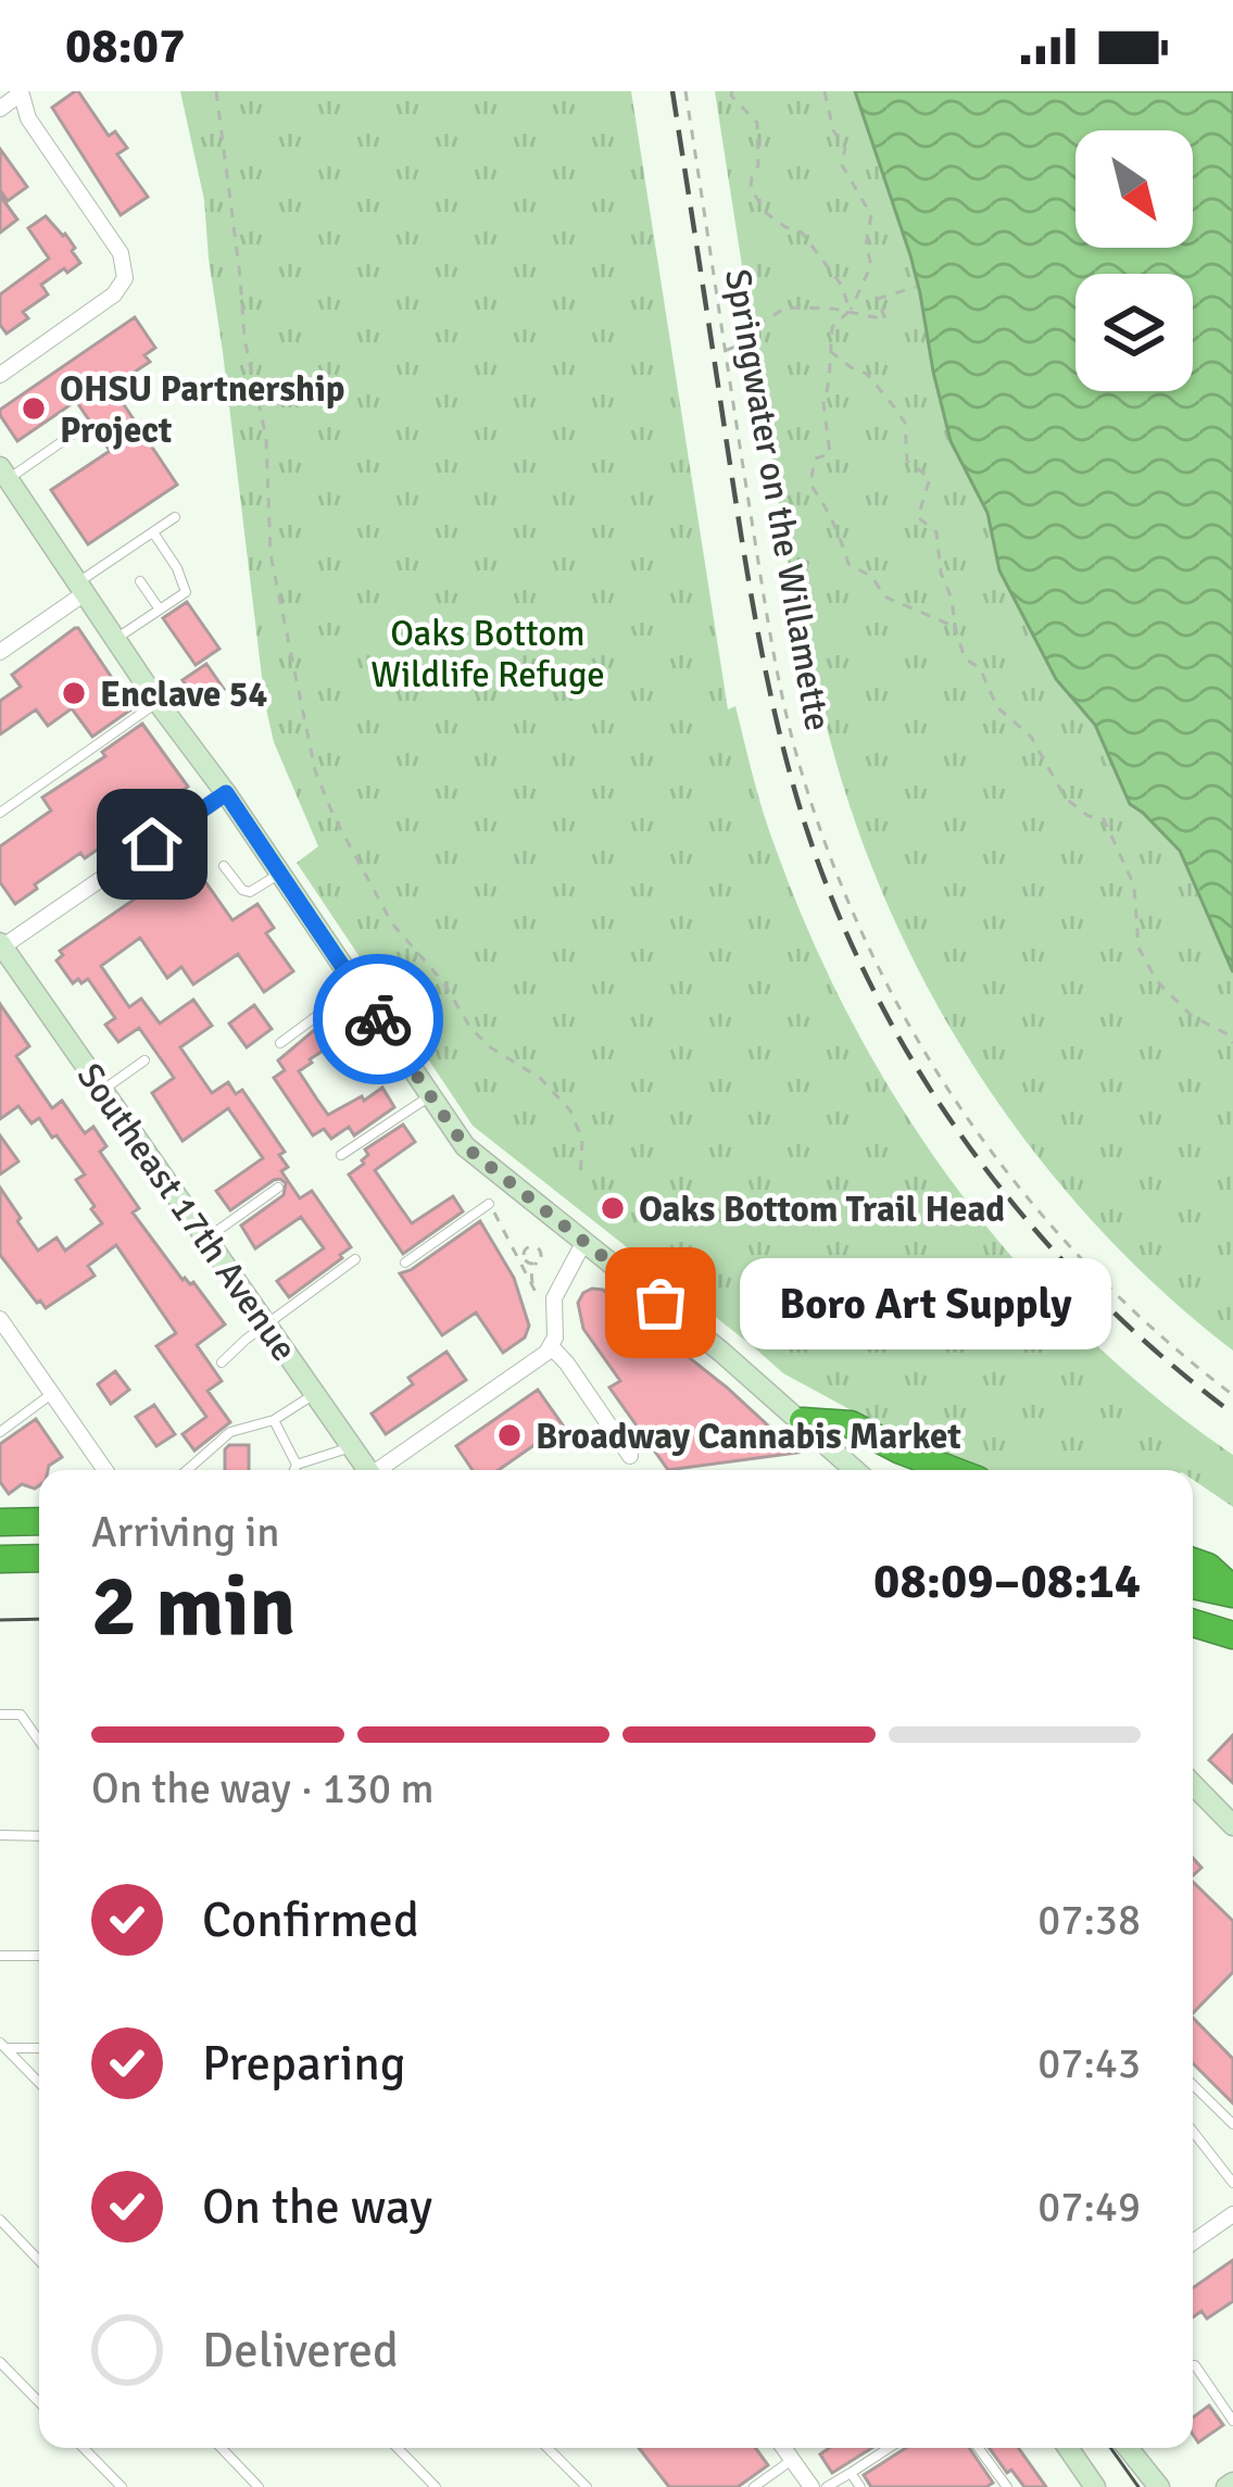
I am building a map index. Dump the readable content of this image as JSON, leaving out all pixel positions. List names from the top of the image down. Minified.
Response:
{"streets":{"main road":["Southeast 17th Avenue"],"path":["Springwater on the Willamette"]},"parks":["Oaks Bottom Wildlife Refuge"],"places":["OHSU Partnership Project","Enclave 54","Oaks Bottom Trail Head","Boro Art Supply","Broadway Cannabis Market"],"north":"bottom right","page":{"status":"08:07","bubble":"Boro Art Supply","heading":["2 min","Arriving in","08:09–08:14"],"bar":"On the way · 130 m","list":[["Confirmed","07:38"],["Preparing","07:43"],["On the way","07:49"],"Delivered"]}}
